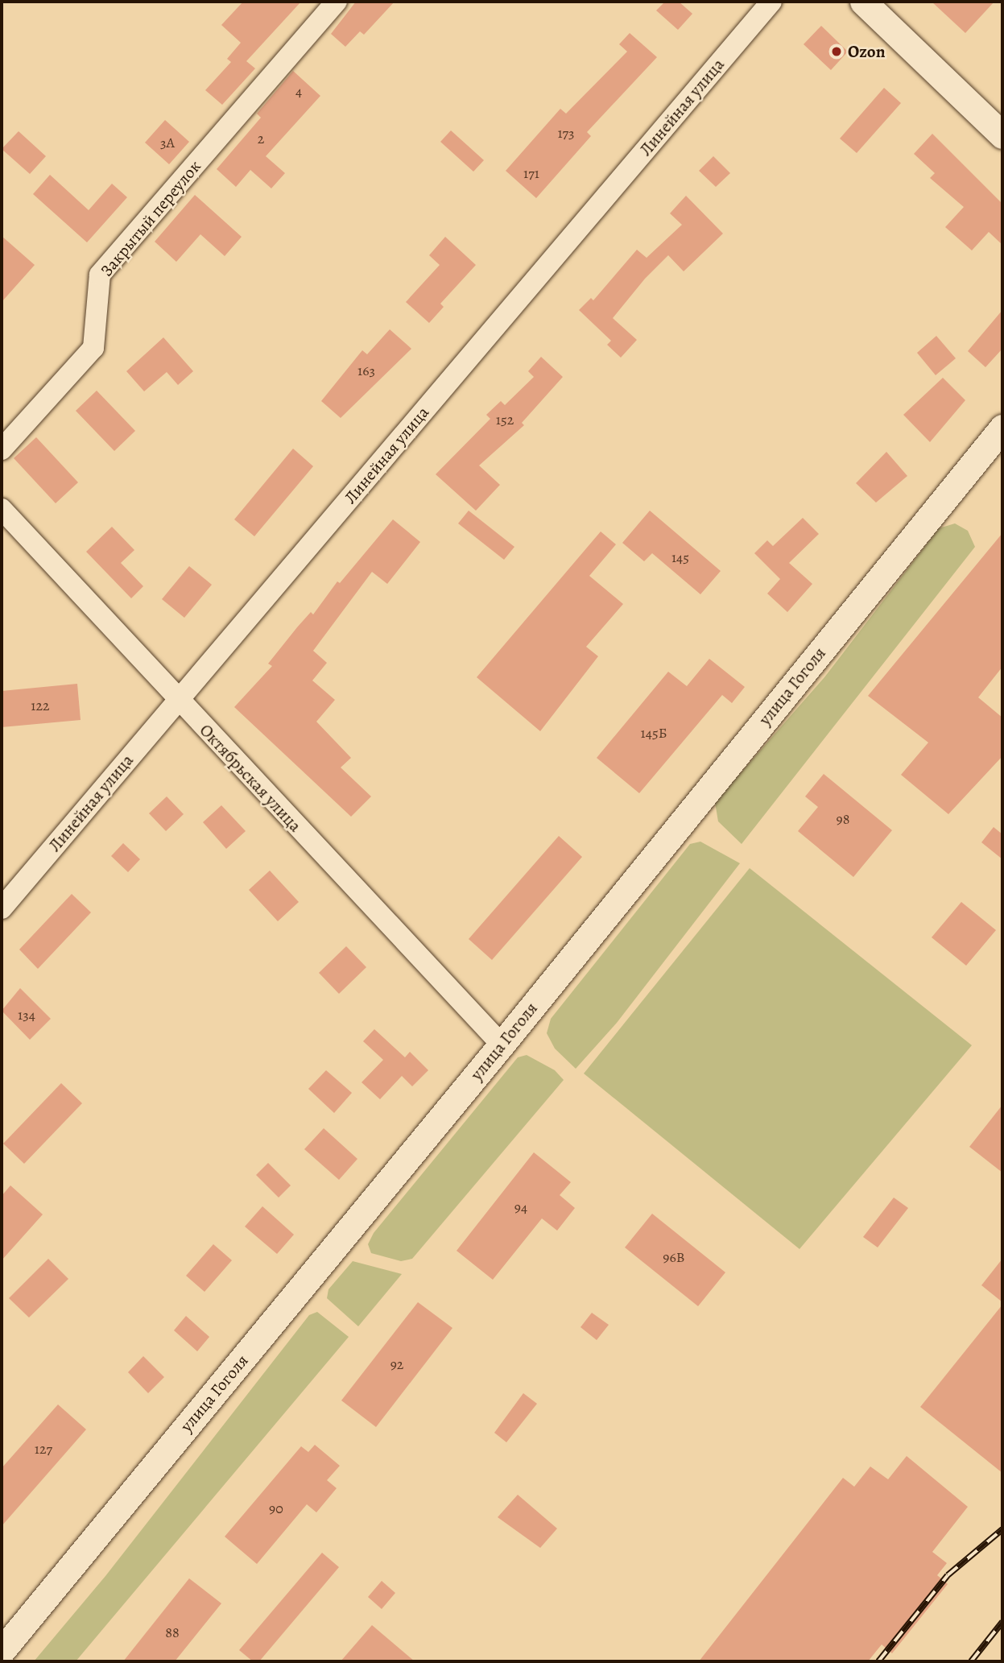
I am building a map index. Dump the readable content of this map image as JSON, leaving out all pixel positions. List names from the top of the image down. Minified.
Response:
{"streets":{"street":["Линейная улица","Закрытый переулок","улица Гоголя","Октябрьская улица"]},"crossings":[["Линейная улица","Октябрьская улица"],["улица Гоголя","Октябрьская улица"]],"places":["Ozon"],"house_numbers":["4","173","2","3А","171","163","152","145","122","145Б","98","134","94","96В","92","127","90","88"]}
